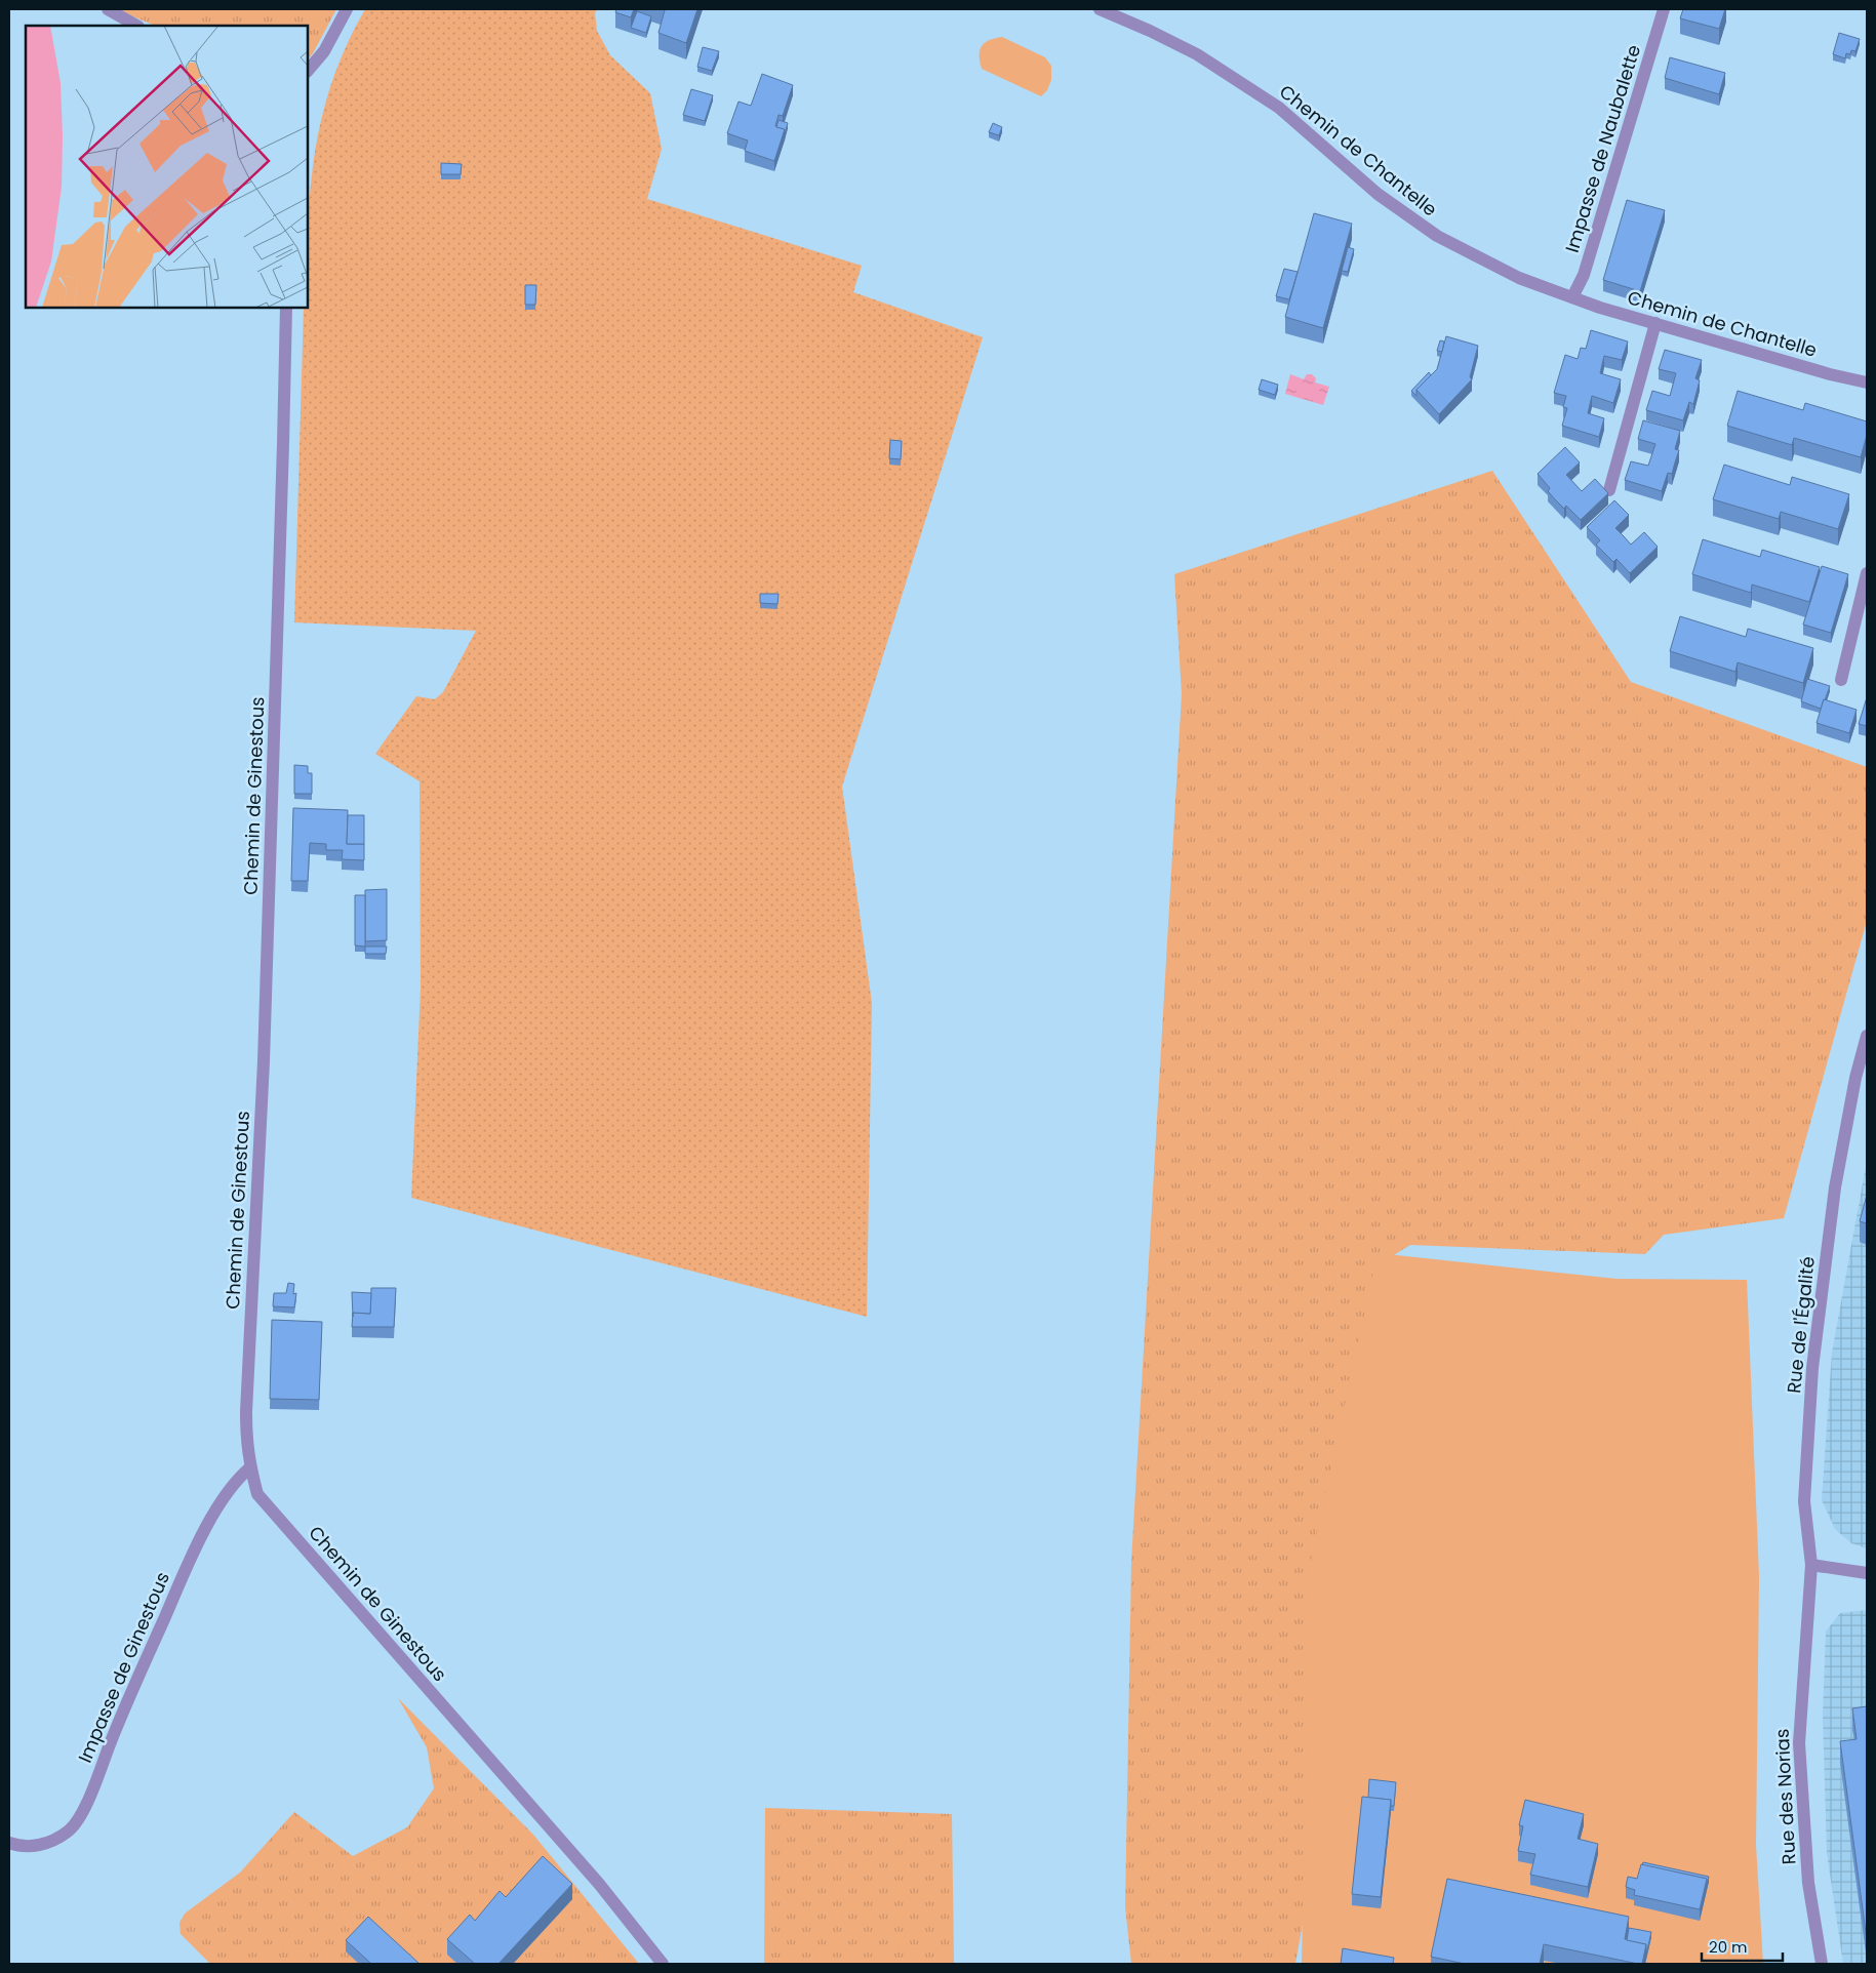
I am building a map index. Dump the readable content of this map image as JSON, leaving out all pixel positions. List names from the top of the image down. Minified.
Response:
{"streets":{"street":["Impasse de Naubalette","Chemin de Chantelle","Chemin de Ginestous","Rue de l'Égalité","Impasse de Ginestous","Rue des Norias"]},"crossings":[["Impasse de Naubalette","Chemin de Chantelle"],["Chemin de Ginestous","Impasse de Ginestous"],["Rue de l'Égalité","Rue des Norias"]],"scale_bar":"20 m"}
